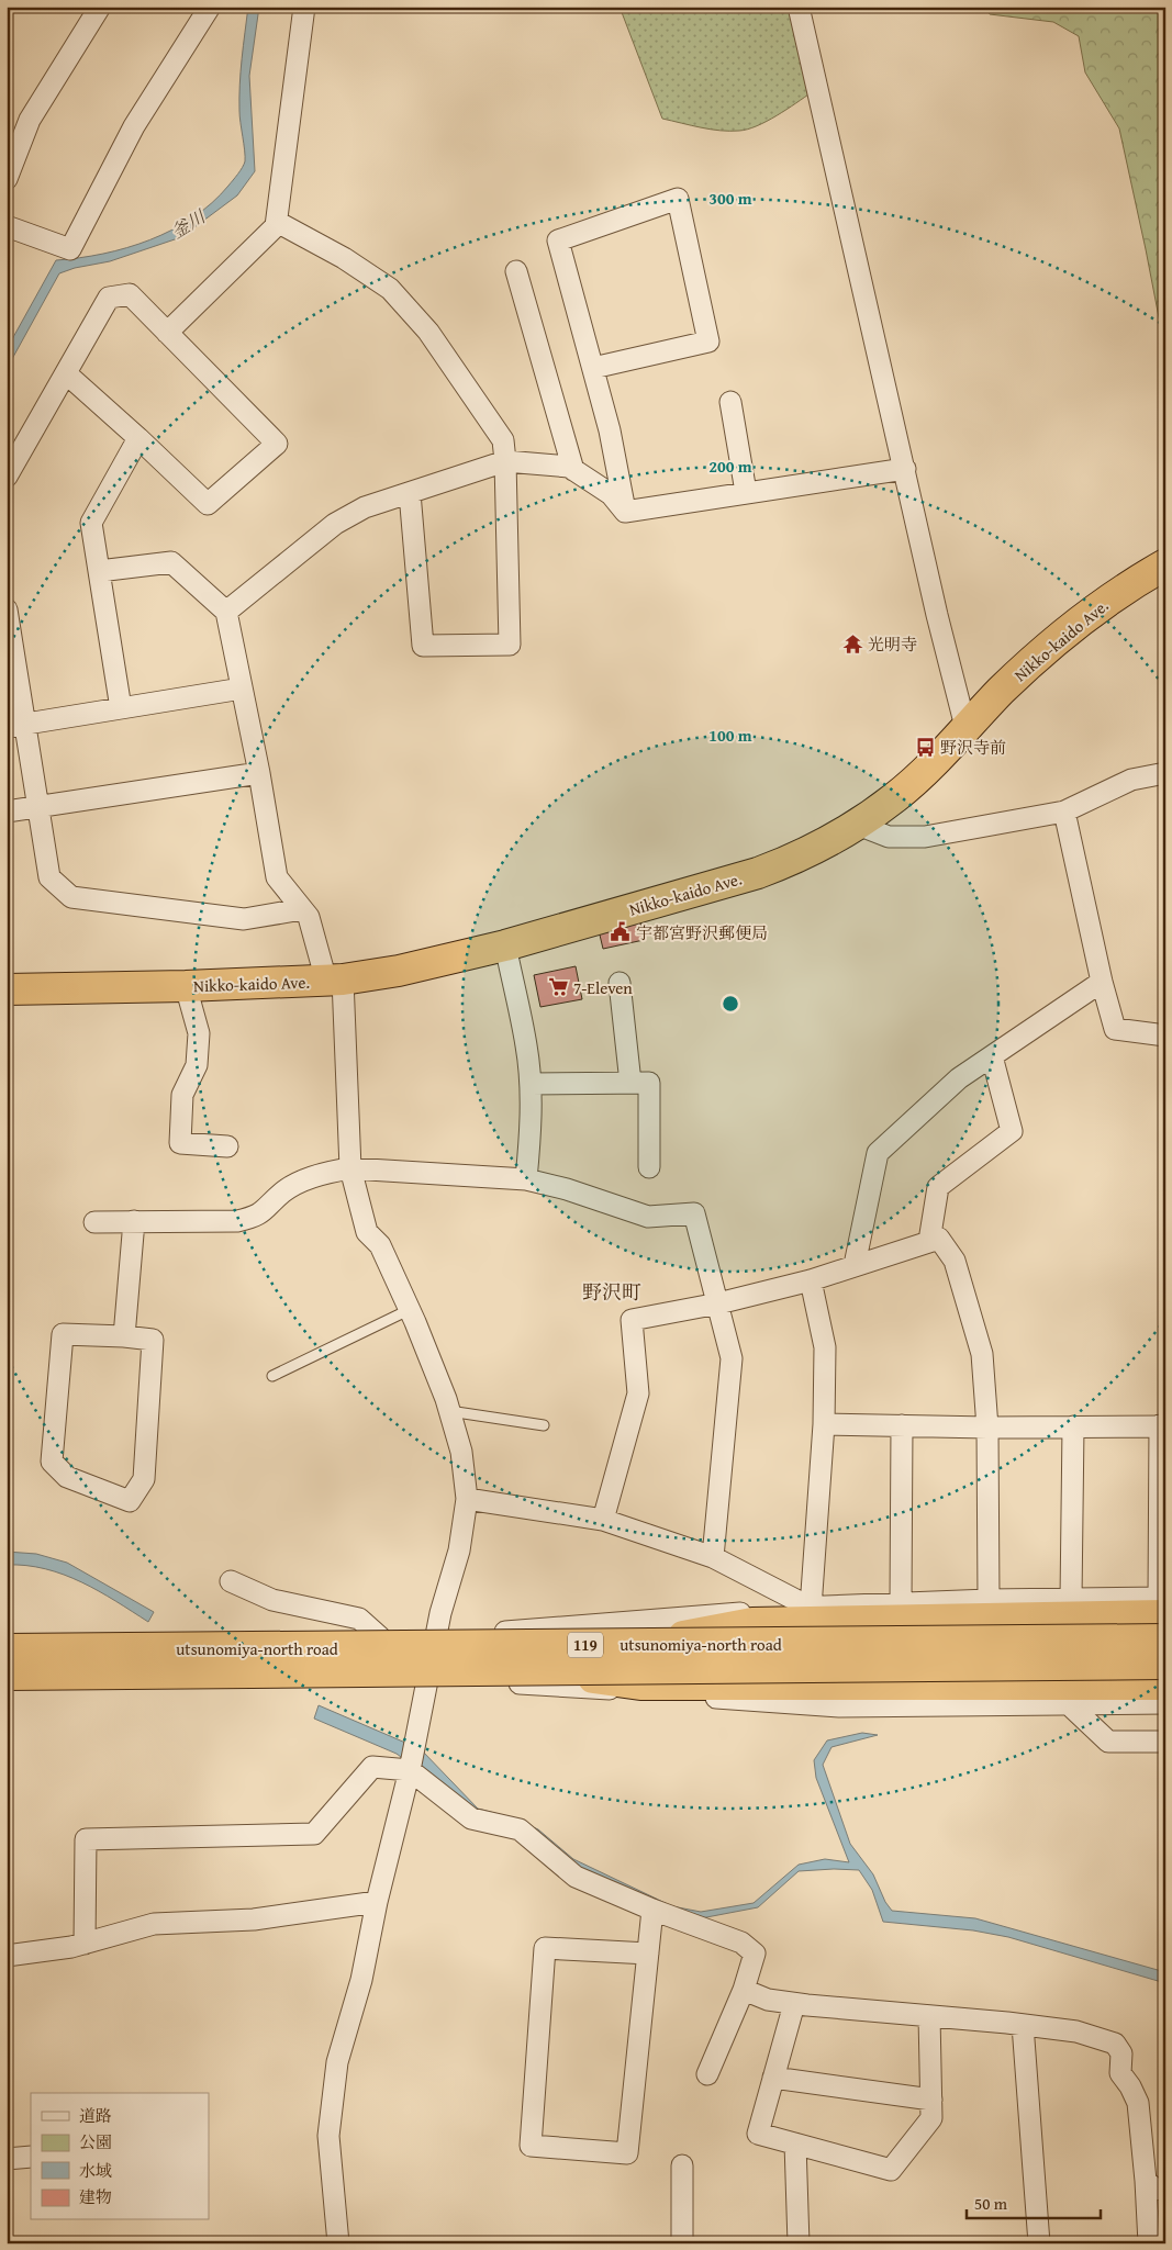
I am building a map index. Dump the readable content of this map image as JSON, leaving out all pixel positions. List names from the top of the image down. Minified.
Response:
{"streets":{"highway":["Nikko-kaido Ave.","utsunomiya-north road","119"]},"districts":["野沢町"],"water":["釜川"],"places":{"temple":["光明寺"],"bus stop":["野沢寺前"],"public building":["宇都宮野沢郵便局"],"supermarket":["7-Eleven"]},"legend":["道路","公園","水域","建物"],"scale_bar":"50 m","rings":["300 m","200 m","100 m"]}
